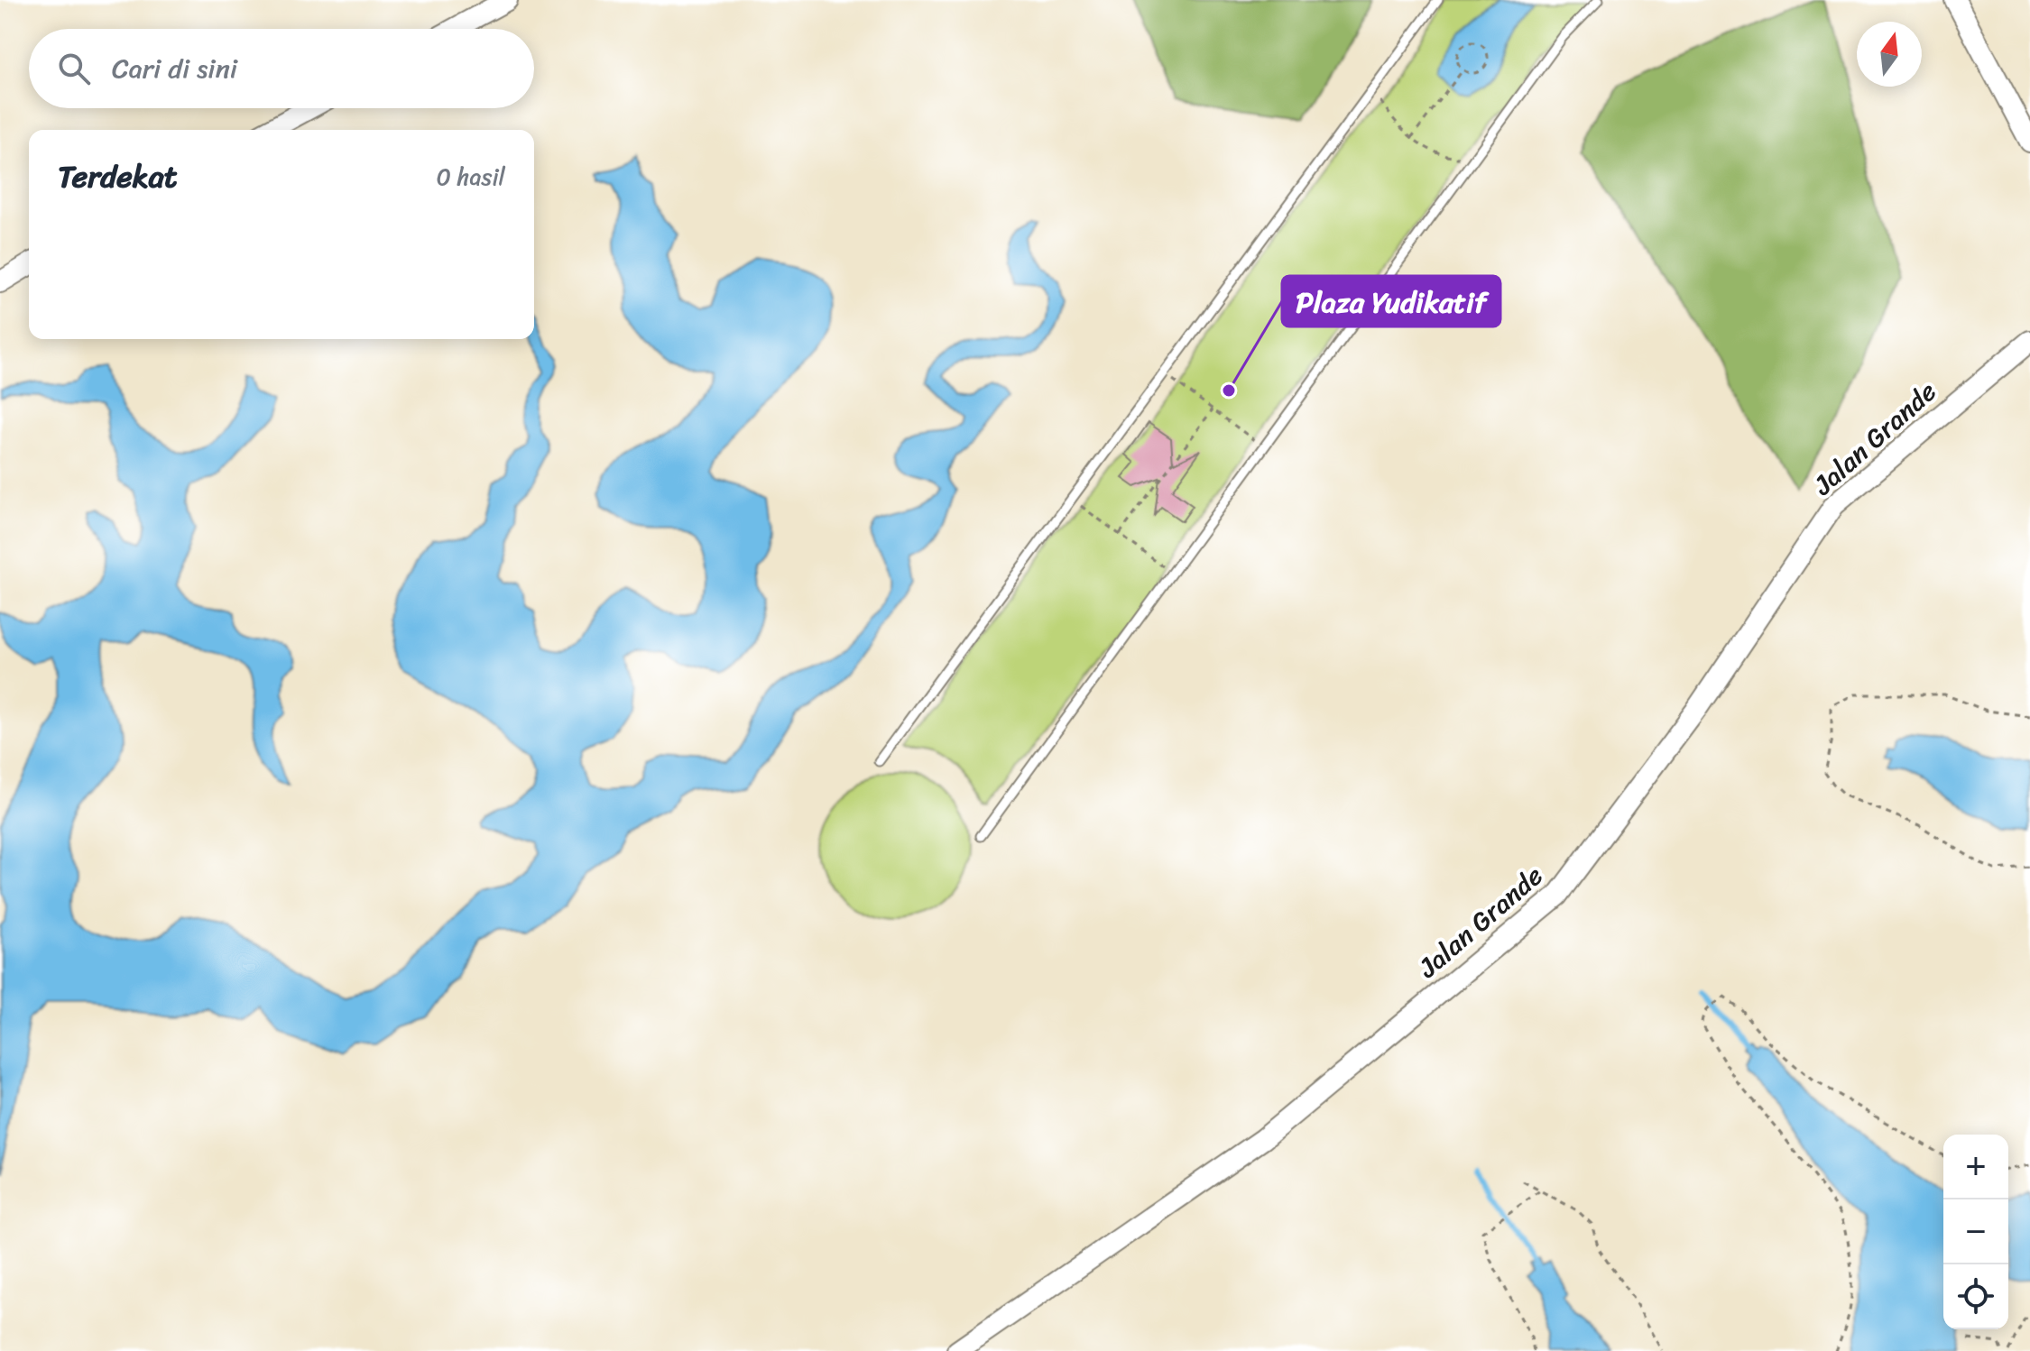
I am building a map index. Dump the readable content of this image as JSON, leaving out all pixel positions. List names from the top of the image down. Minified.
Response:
{"streets":{"street":["Jalan Grande"]},"places":["Plaza Yudikatif"],"north":"top","page":{"search":"Cari di sini","heading":["Terdekat","0 hasil"],"map_buttons":["+","−"]}}
